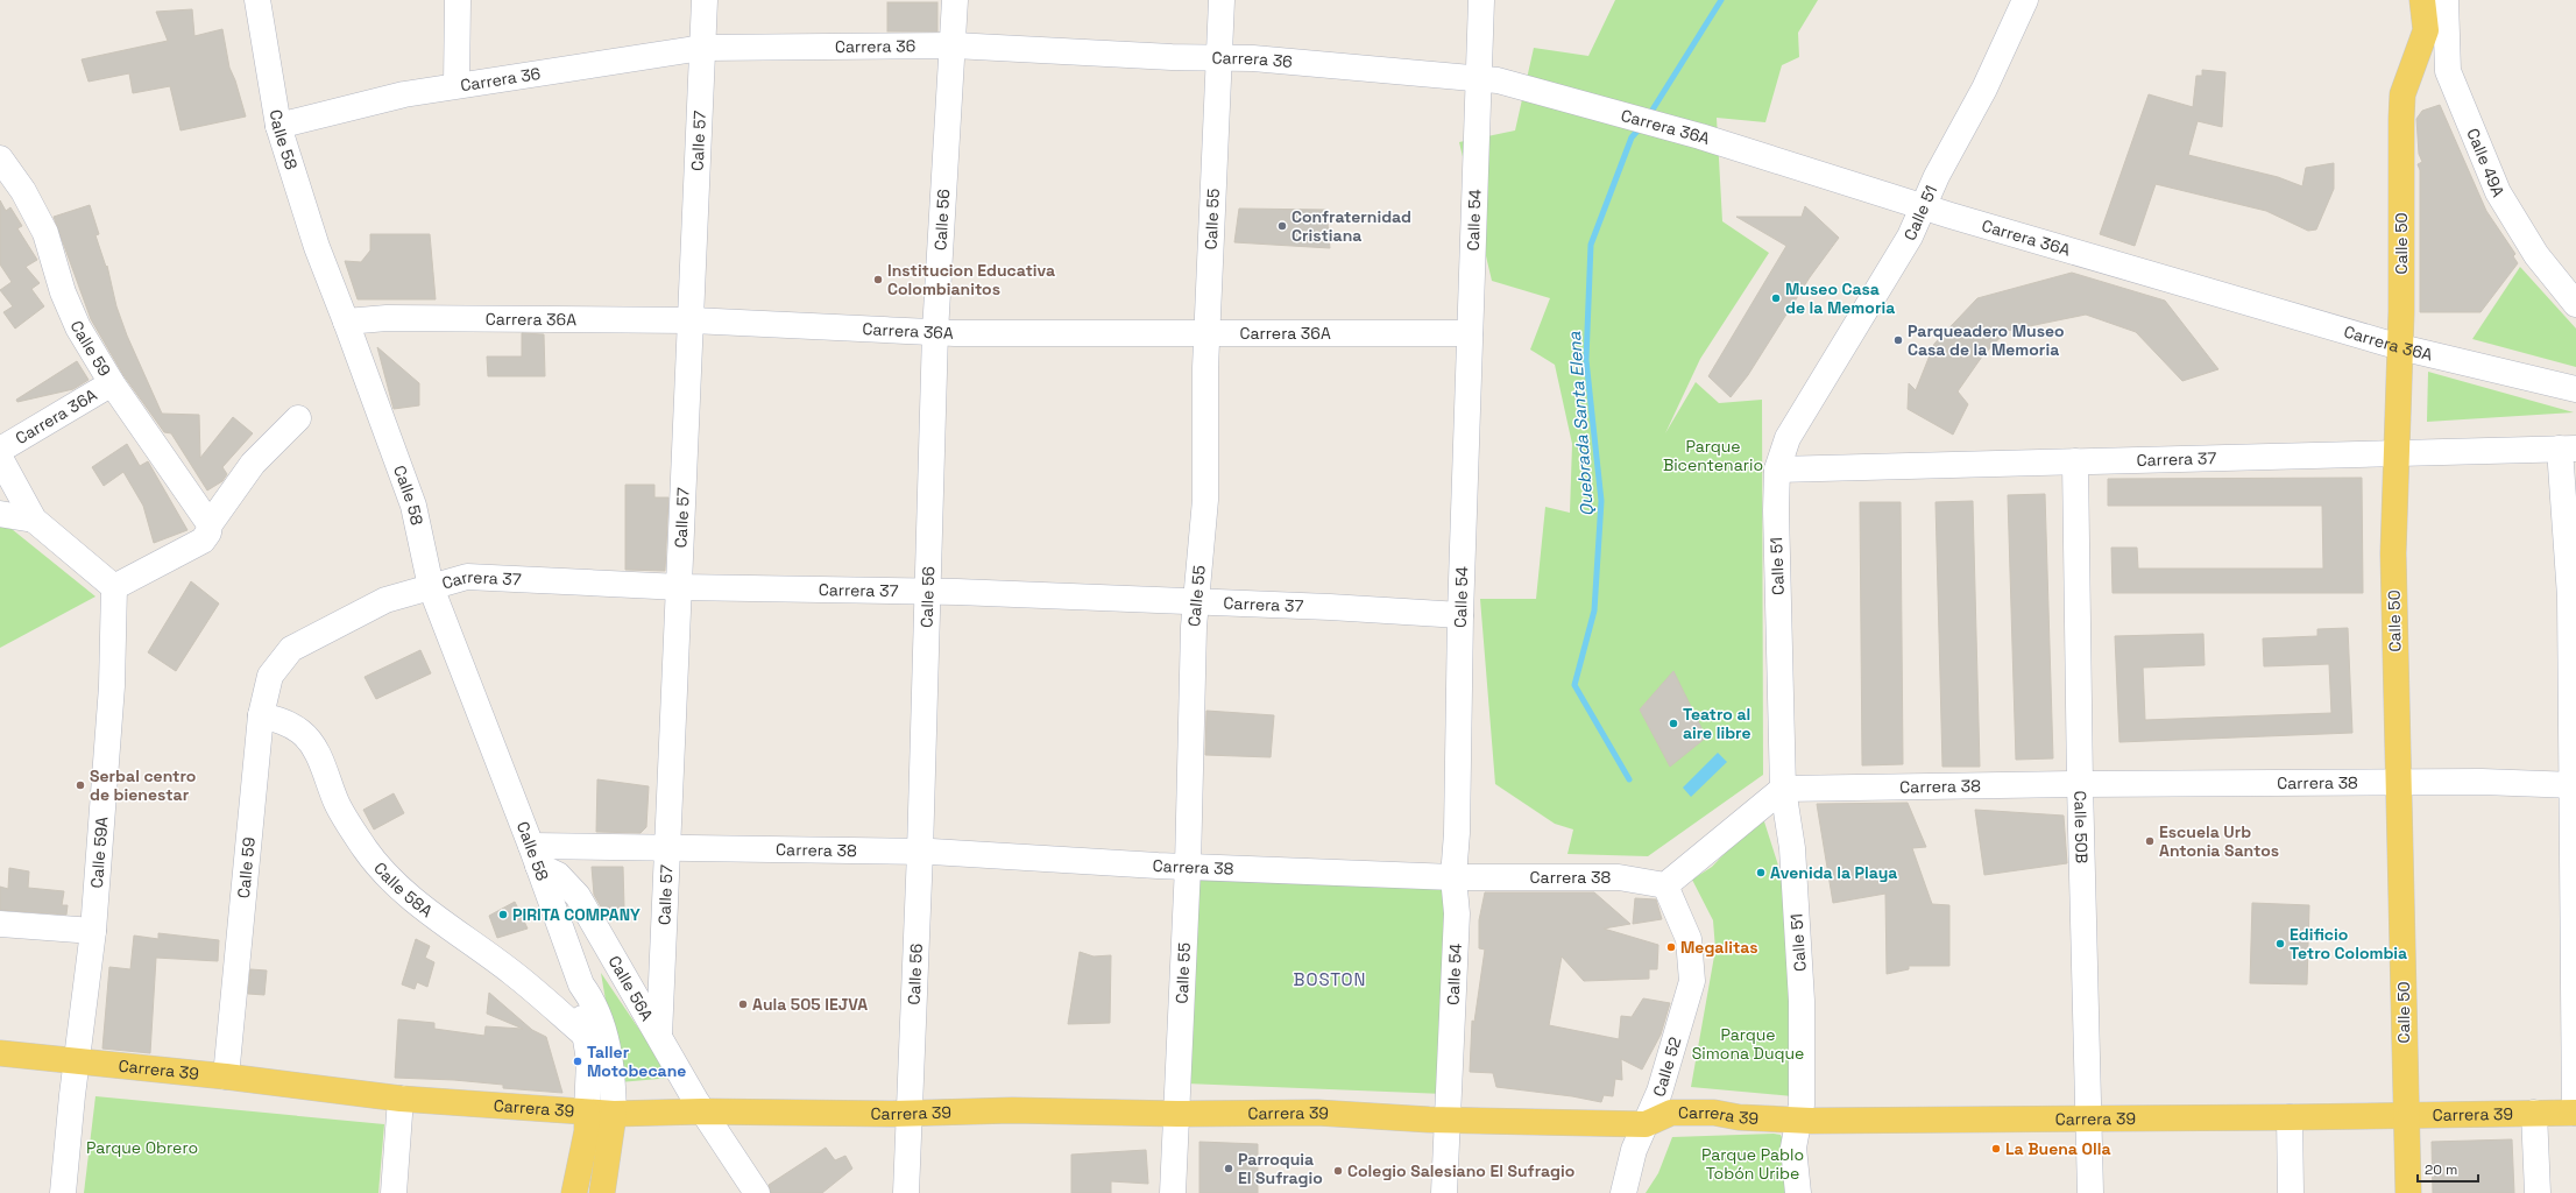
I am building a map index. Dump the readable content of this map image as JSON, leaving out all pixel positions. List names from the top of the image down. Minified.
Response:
{"streets":{"main road":["Calle 58","Calle 50","Carrera 39"],"street":["Carrera 36","Carrera 36A","Calle 57","Calle 49A","Calle 51","Calle 56","Calle 55","Calle 54","Calle 59","Carrera 37","Carrera 38","Calle 50B","Calle 59A","Calle 58A","Calle 56A","Calle 52"]},"crossings":[["Carrera 36","Carrera 36A"],["Carrera 36","Calle 58"],["Carrera 36","Calle 57"],["Carrera 36","Calle 56"],["Carrera 36","Calle 55"],["Carrera 36","Calle 54"],["Carrera 36A","Calle 58"],["Carrera 36A","Calle 57"],["Carrera 36A","Calle 51"],["Carrera 36A","Calle 56"],["Carrera 36A","Calle 55"],["Carrera 36A","Calle 54"],["Carrera 36A","Calle 50"],["Carrera 36A","Calle 59"],["Calle 58","Carrera 37"],["Calle 58","Carrera 38"],["Calle 58","Calle 58A"],["Calle 58","Calle 56A"],["Calle 58","Carrera 39"],["Calle 57","Carrera 37"],["Calle 57","Carrera 38"],["Calle 57","Calle 56A"],["Calle 51","Carrera 37"],["Calle 51","Carrera 38"],["Calle 51","Carrera 39"],["Calle 56","Carrera 37"],["Calle 56","Carrera 38"],["Calle 56","Carrera 39"],["Calle 55","Carrera 37"],["Calle 55","Carrera 38"],["Calle 55","Carrera 39"],["Calle 54","Carrera 37"],["Calle 54","Carrera 38"],["Calle 54","Carrera 39"],["Calle 50","Carrera 37"],["Calle 50","Carrera 38"],["Calle 50","Carrera 39"],["Calle 59","Carrera 37"],["Calle 59","Calle 58A"],["Calle 59","Carrera 39"],["Carrera 37","Calle 50B"],["Carrera 38","Calle 50B"],["Carrera 38","Calle 56A"],["Carrera 38","Calle 52"],["Calle 50B","Carrera 39"],["Calle 59A","Carrera 39"],["Calle 56A","Carrera 39"],["Calle 52","Carrera 39"]],"districts":["BOSTON"],"water":["Quebrada Santa Elena"],"parks":["Parque Bicentenario","Parque Simona Duque","Parque Obrero","Parque Pablo Tobón Uribe"],"places":["Confraternidad Cristiana","Institucion Educativa Colombianitos","Museo Casa de la Memoria","Parqueadero Museo Casa de la Memoria","Teatro al aire libre","Serbal centro de bienestar","Escuela Urb Antonia Santos","Avenida la Playa","PIRITA COMPANY","Edificio Tetro Colombia","Megalitas","Aula 505 IEJVA","Taller Motobecane","La Buena Olla","Parroquia El Sufragio","Colegio Salesiano El Sufragio"],"scale_bar":"20 m"}
